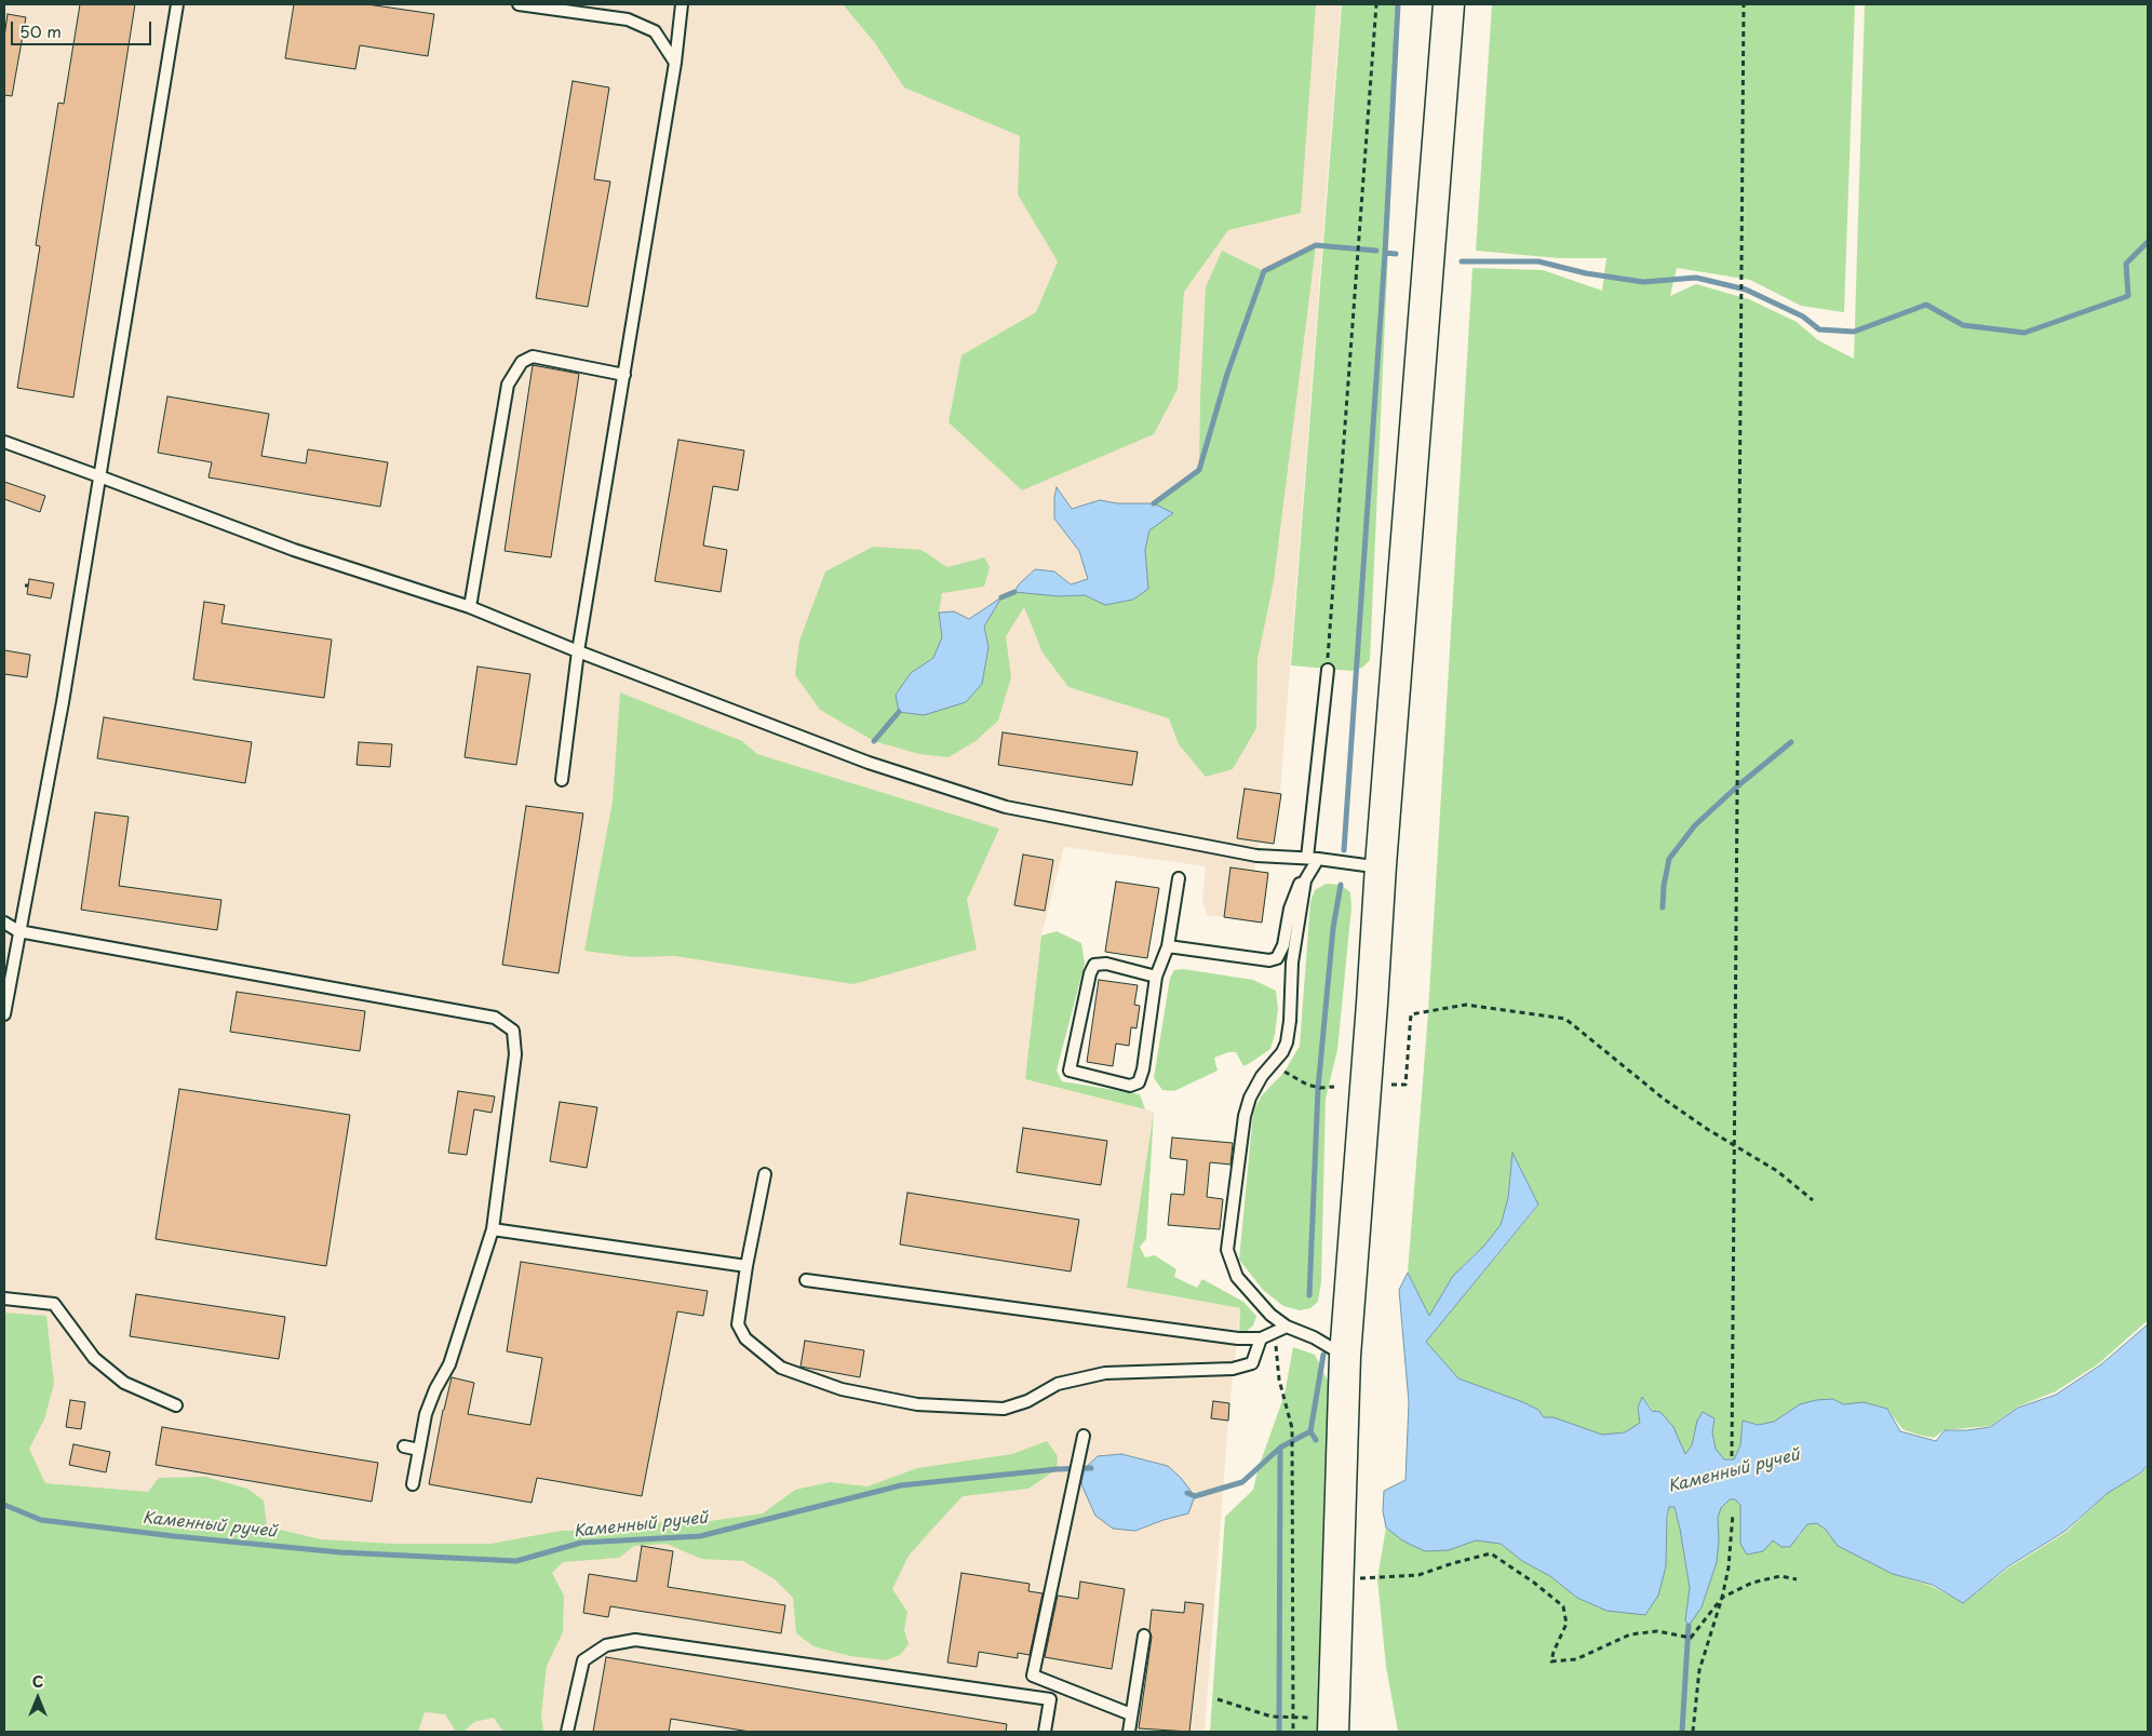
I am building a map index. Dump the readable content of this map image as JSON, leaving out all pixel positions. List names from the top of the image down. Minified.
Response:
{"water":["Каменный ручей"],"scale_bar":"50 m","north":"top"}
